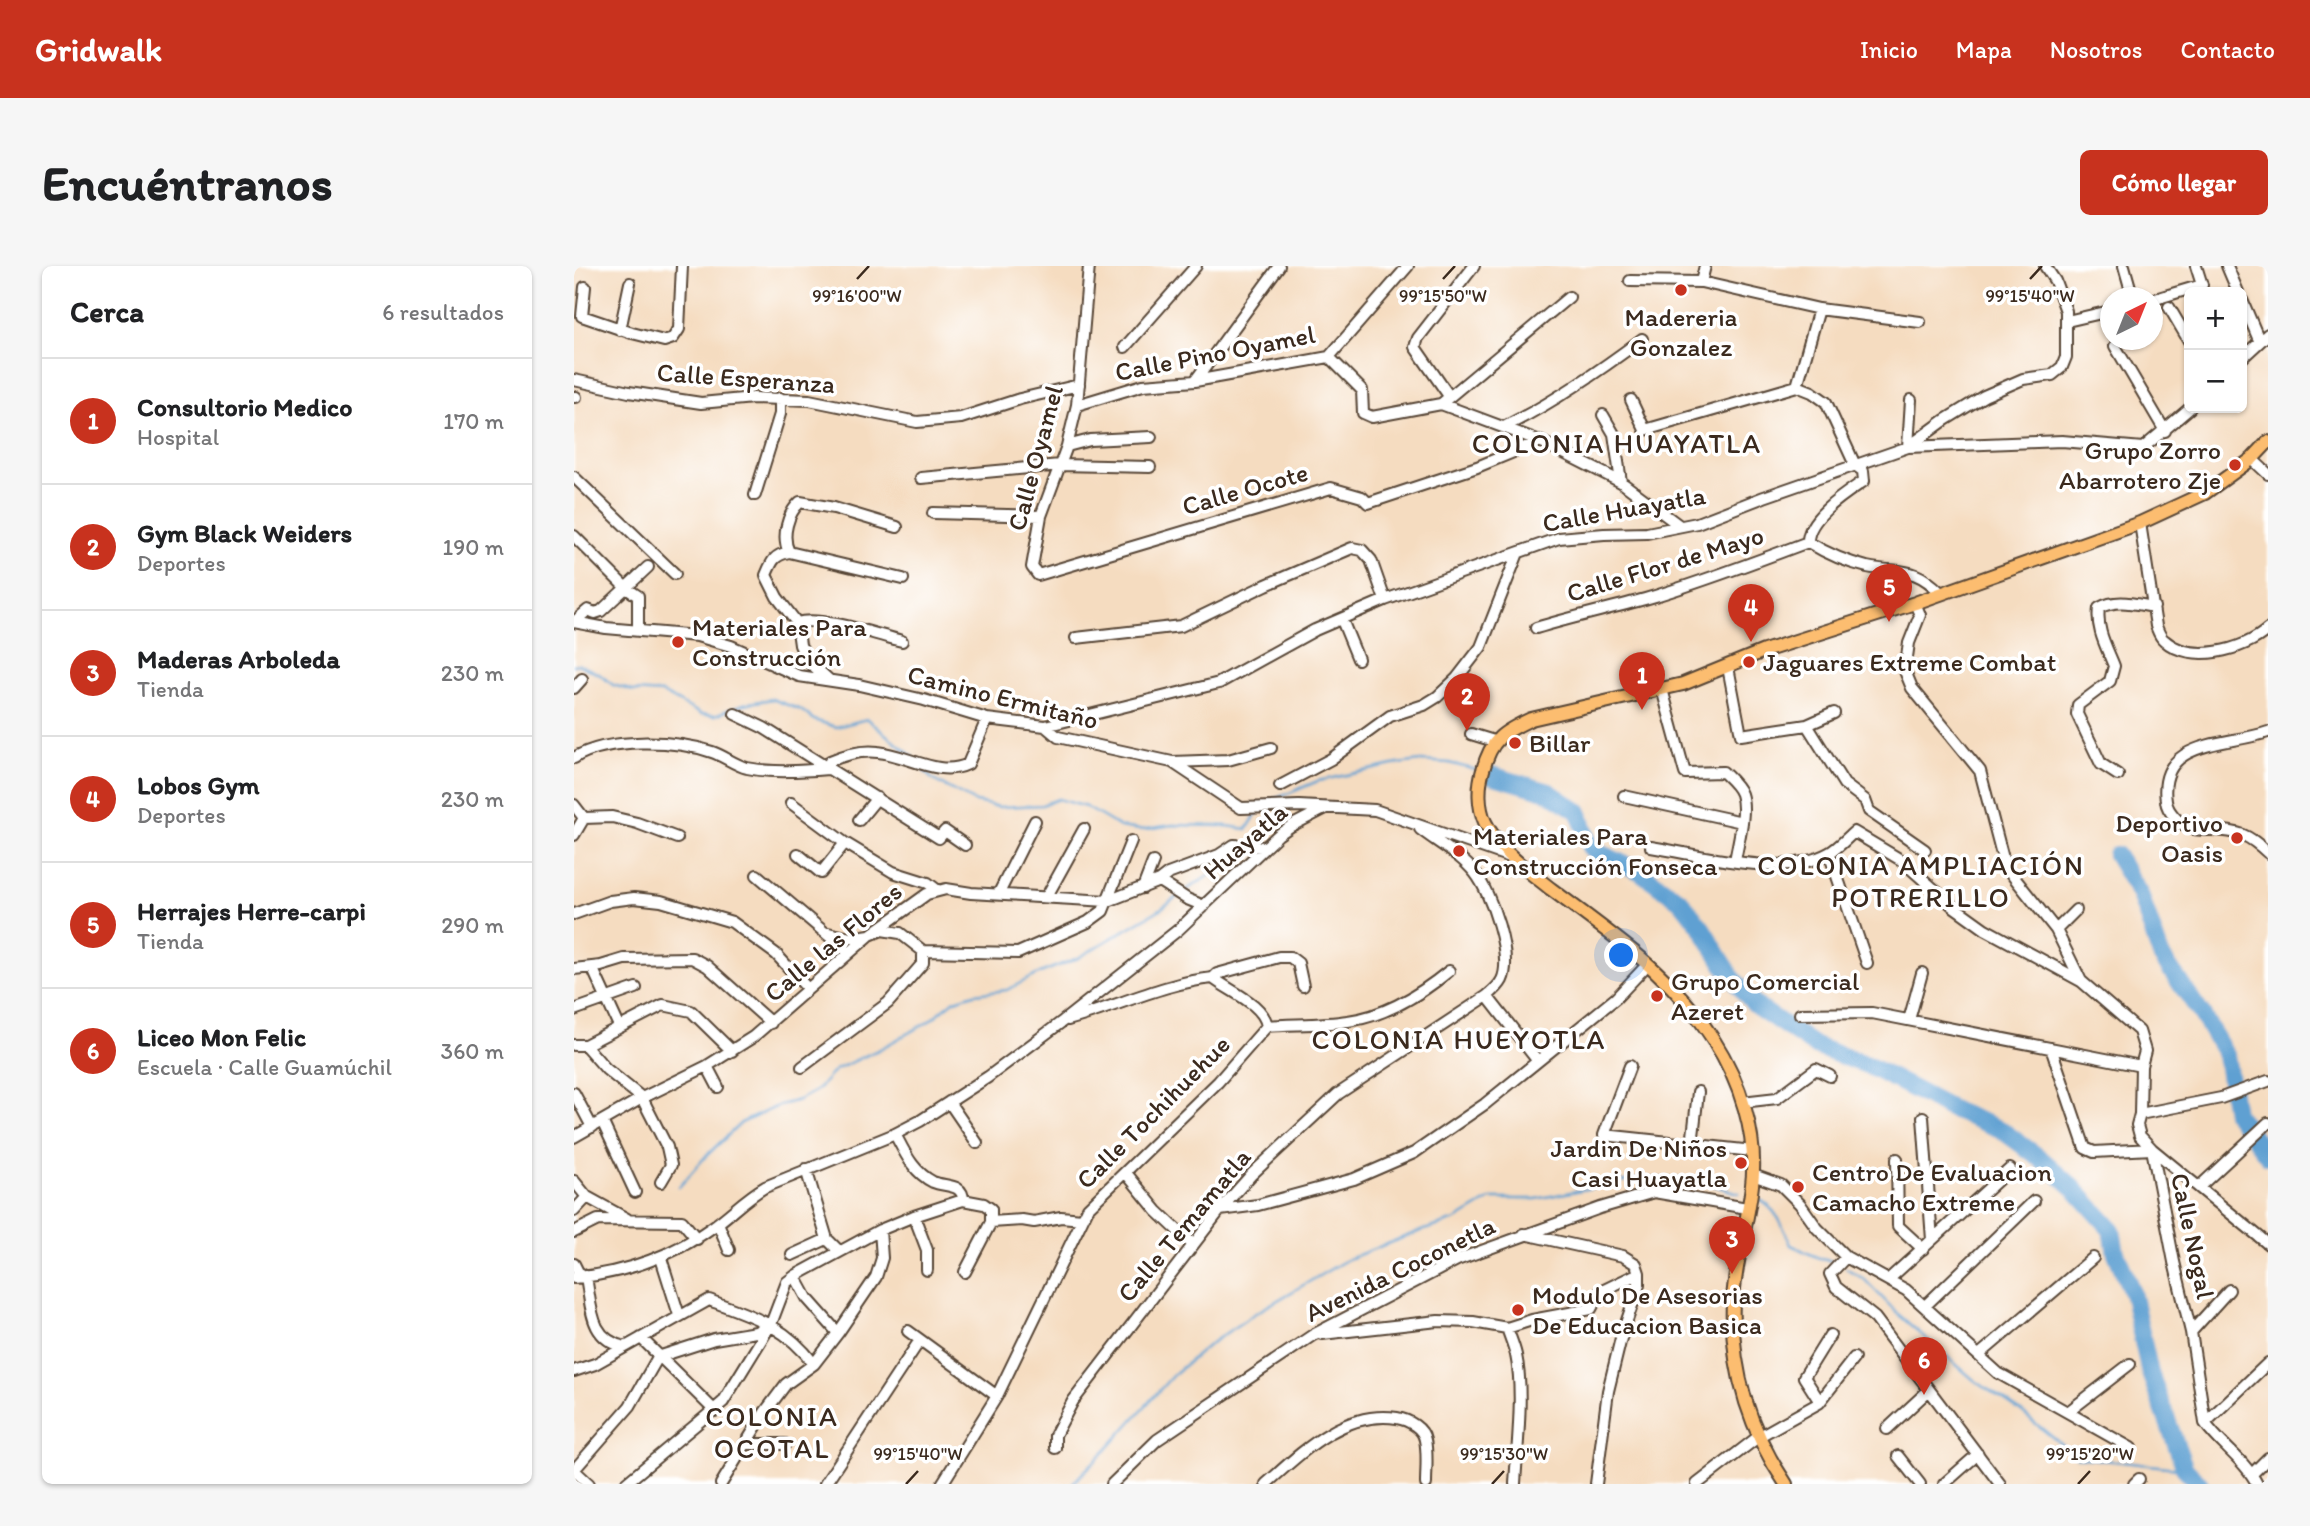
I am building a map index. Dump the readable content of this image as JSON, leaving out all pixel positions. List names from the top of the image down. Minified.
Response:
{"streets":{"street":["Calle Pino Oyamel","Calle Esperanza","Calle Oyamel","Calle Ocote","Calle Huayatla","Calle Flor de Mayo","Camino Ermitaño","Huayatla","Calle las Flores","Calle Tochihuehue","Calle Temamatla","Calle Nogal","Avenida Coconetla"]},"crossings":[["Calle Pino Oyamel","Calle Oyamel"],["Calle Esperanza","Calle Oyamel"],["Calle Oyamel","Calle Ocote"],["Calle Huayatla","Camino Ermitaño"],["Camino Ermitaño","Huayatla"],["Camino Ermitaño","Calle Temamatla"],["Huayatla","Calle las Flores"]],"districts":["COLONIA HUAYATLA","COLONIA AMPLIACIÓN POTRERILLO","COLONIA HUEYOTLA","COLONIA OCOTAL"],"places":["Madereria Gonzalez","Grupo Zorro Abarrotero Zje","Materiales Para Construcción","Jaguares Extreme Combat","Billar","Deportivo Oasis","Materiales Para Construcción Fonseca","Grupo Comercial Azeret","Jardin De Niños Casi Huayatla","Centro De Evaluacion Camacho Extreme","Modulo De Asesorias De Educacion Basica"],"north":"top right","page":{"header":"Gridwalk","nav":["Inicio","Mapa","Nosotros","Contacto"],"buttons":"Cómo llegar","title":"Encuéntranos","heading":["Cerca","6 resultados"],"map_buttons":["+","−"],"list":[{"mark":"1","name":"Consultorio Medico","note":"Hospital","value":"170 m"},{"mark":"2","name":"Gym Black Weiders","note":"Deportes","value":"190 m"},{"mark":"3","name":"Maderas Arboleda","note":"Tienda","value":"230 m"},{"mark":"4","name":"Lobos Gym","note":"Deportes","value":"230 m"},{"mark":"5","name":"Herrajes Herre-carpi","note":"Tienda","value":"290 m"},{"mark":"6","name":"Liceo Mon Felic","note":"Escuela · Calle Guamúchil","value":"360 m"}],"pins":["5","4","1","2","3","6"]},"coordinates":["99°16'00\"W","99°15'40\"W","99°15'50\"W","99°15'30\"W","99°15'20\"W"]}
